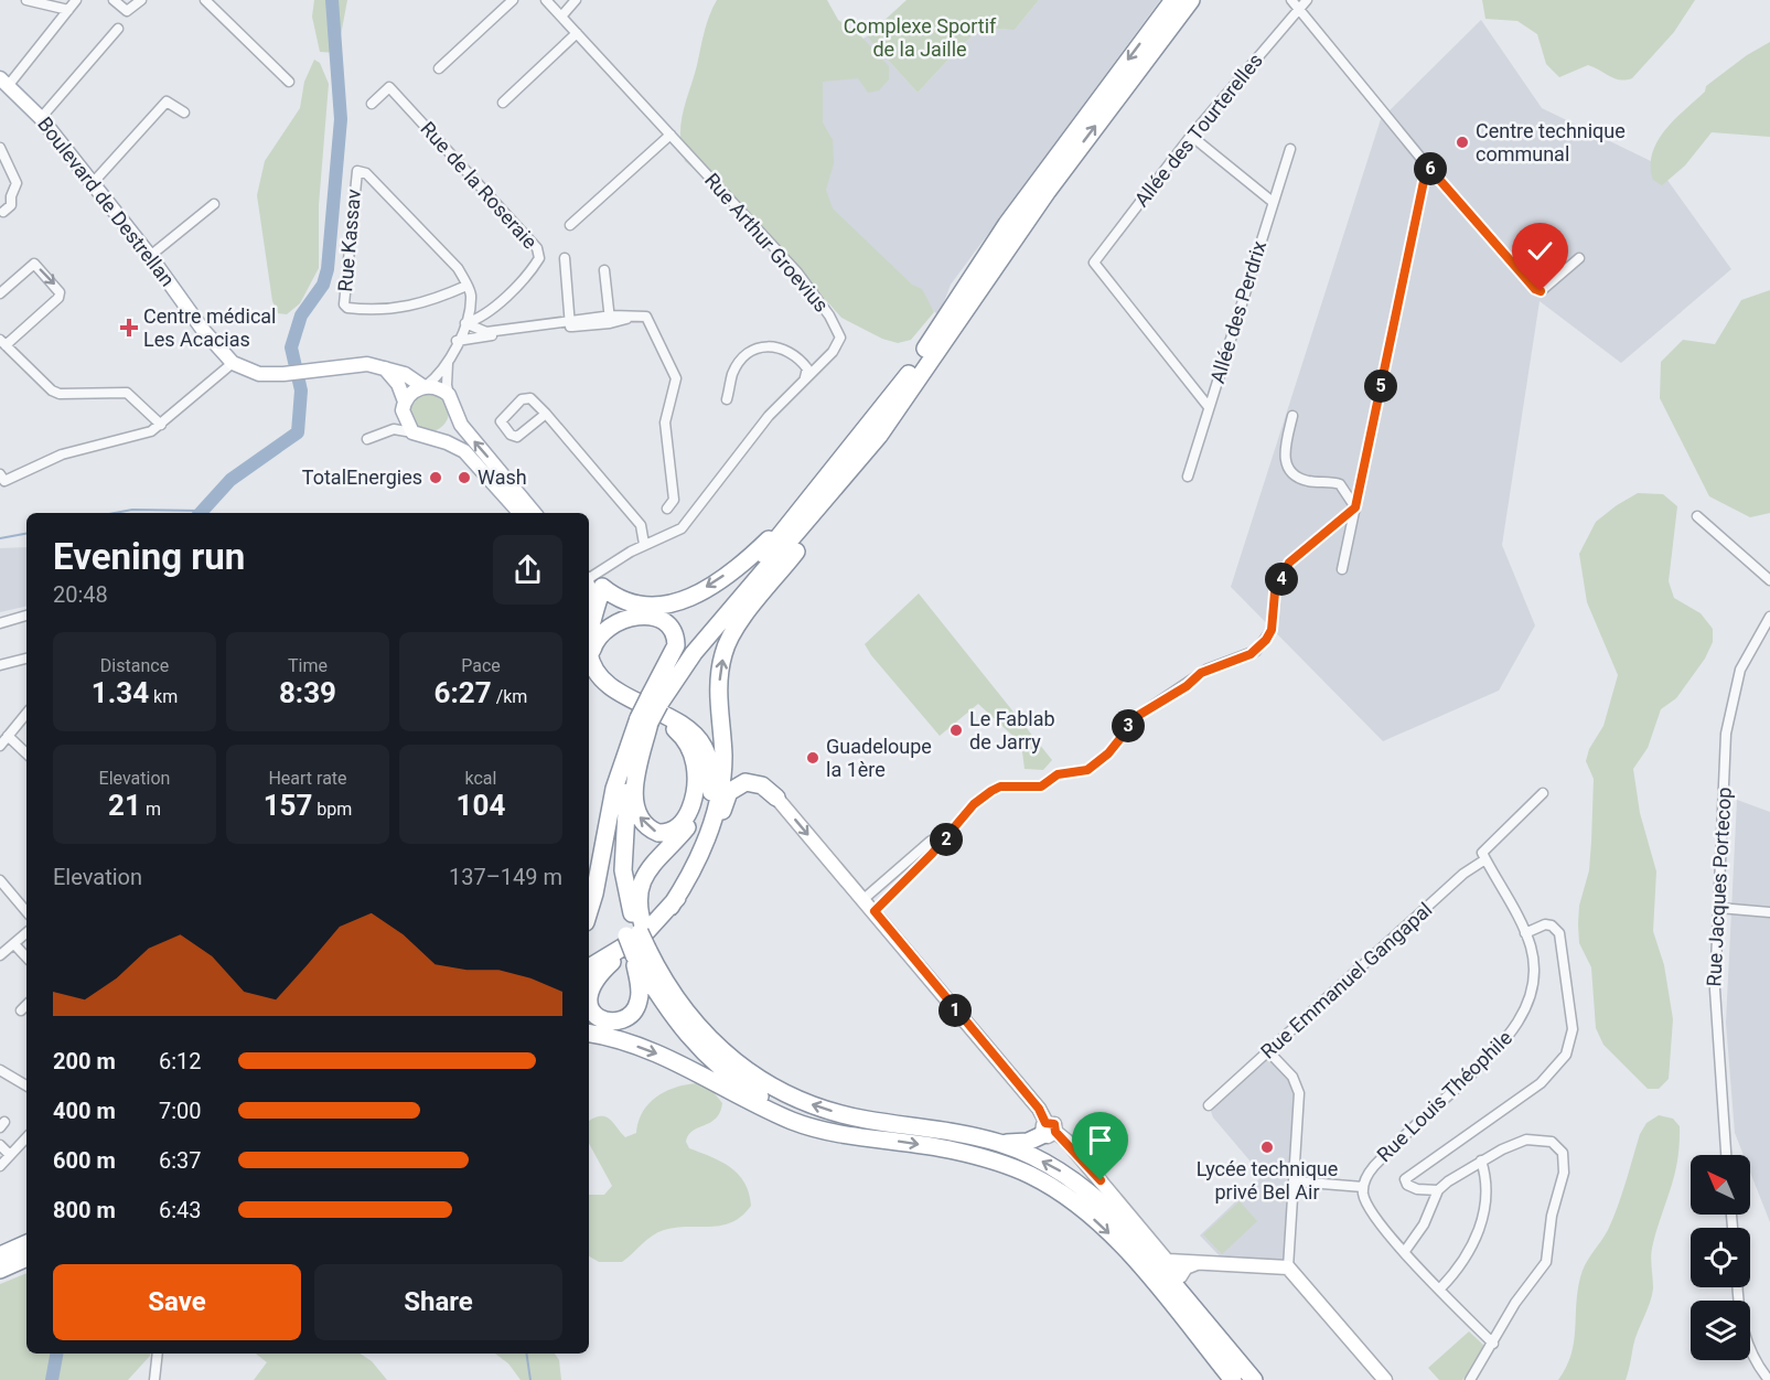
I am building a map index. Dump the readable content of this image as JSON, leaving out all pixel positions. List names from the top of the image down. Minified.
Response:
{"streets":{"main road":["Boulevard de Destrellan"],"street":["Allée des Tourterelles","Rue de la Roseraie","Rue Kassav","Rue Arthur Groevius","Allée des Perdrix","Rue Jacques Portecop","Rue Emmanuel Gangapal","Rue Louis Théophile"]},"crossings":[["Allée des Tourterelles","Allée des Perdrix"],["Rue Emmanuel Gangapal","Rue Louis Théophile"]],"parks":["Complexe Sportif de la Jaille"],"places":{"other":["Centre technique communal","TotalEnergies","Wash","Le Fablab de Jarry","Guadeloupe la 1ère","Lycée technique privé Bel Air"],"health":["Centre médical Les Acacias"]},"north":"top left","page":{"pins":["6","5","4","3","2","1"],"heading":["Evening run","20:48"],"stats":[["Distance","1.34 km"],["Time","8:39"],["Pace","6:27 /km"],["Elevation","21 m"],["Heart rate","157 bpm"],["kcal","104"]],"chart":["Elevation","137–149 m"],"list":[{"name":"200 m","note":"6:12"},{"name":"400 m","note":"7:00"},{"name":"600 m","note":"6:37"},{"name":"800 m","note":"6:43"}],"buttons":["Save","Share"]}}
